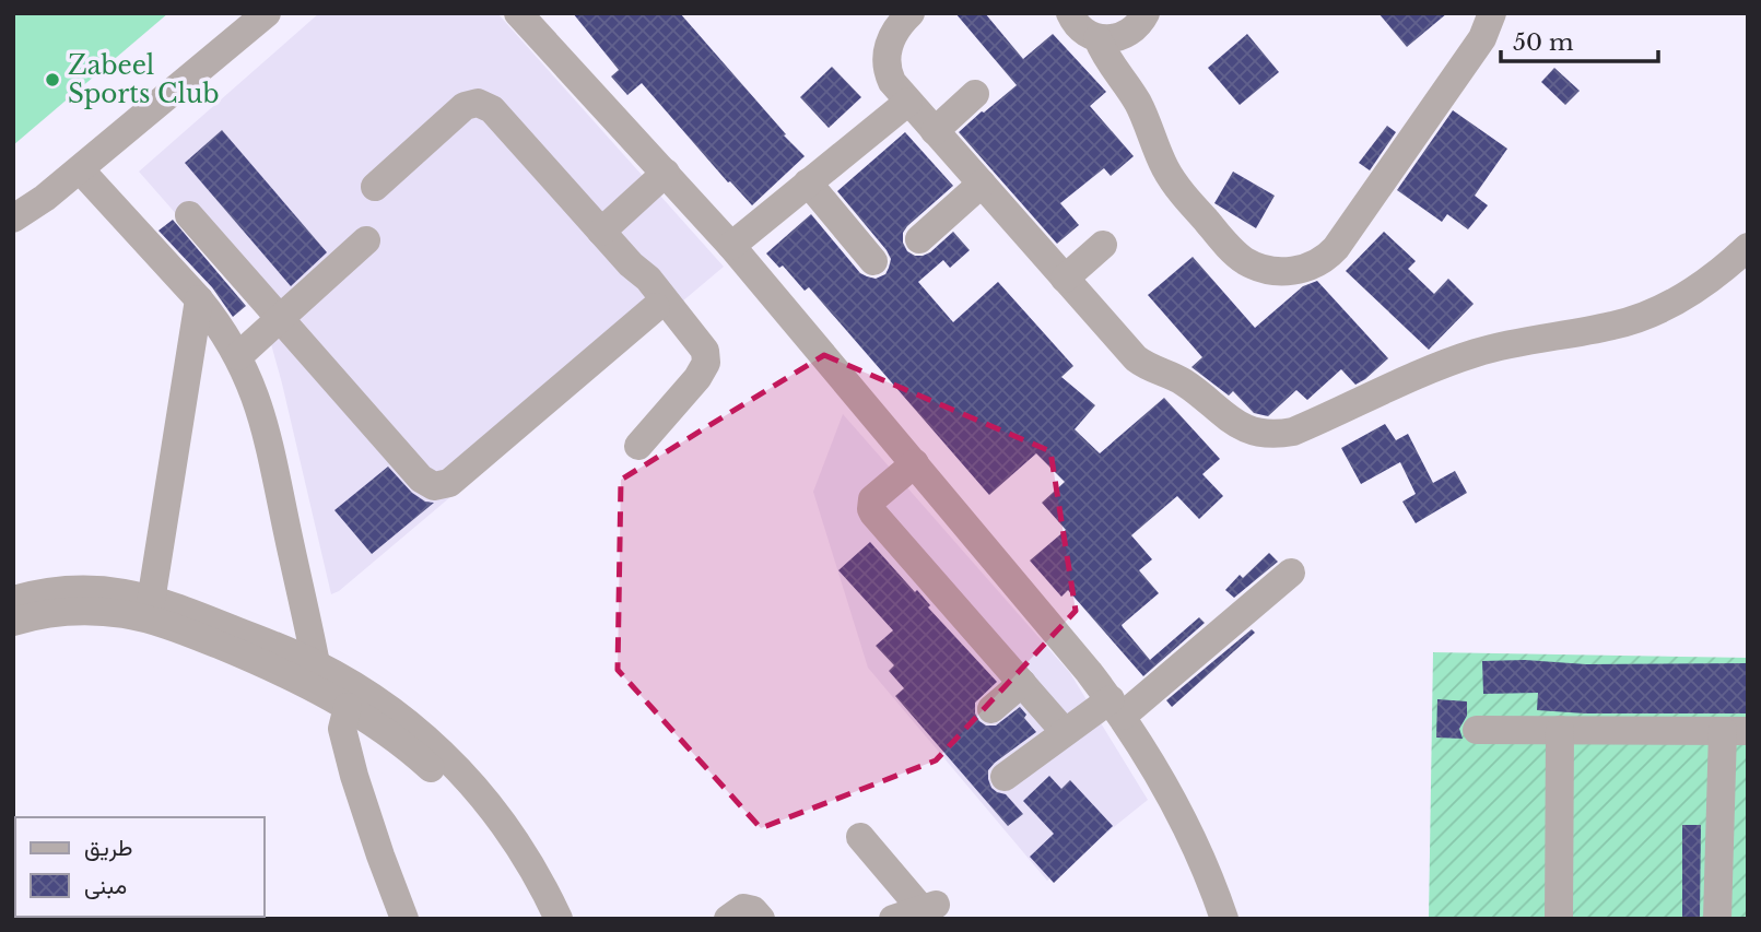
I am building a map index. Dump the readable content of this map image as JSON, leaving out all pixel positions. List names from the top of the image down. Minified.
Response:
{"places":["Zabeel Sports Club"],"legend":["طريق","مبنى"],"scale_bar":"50 m"}
